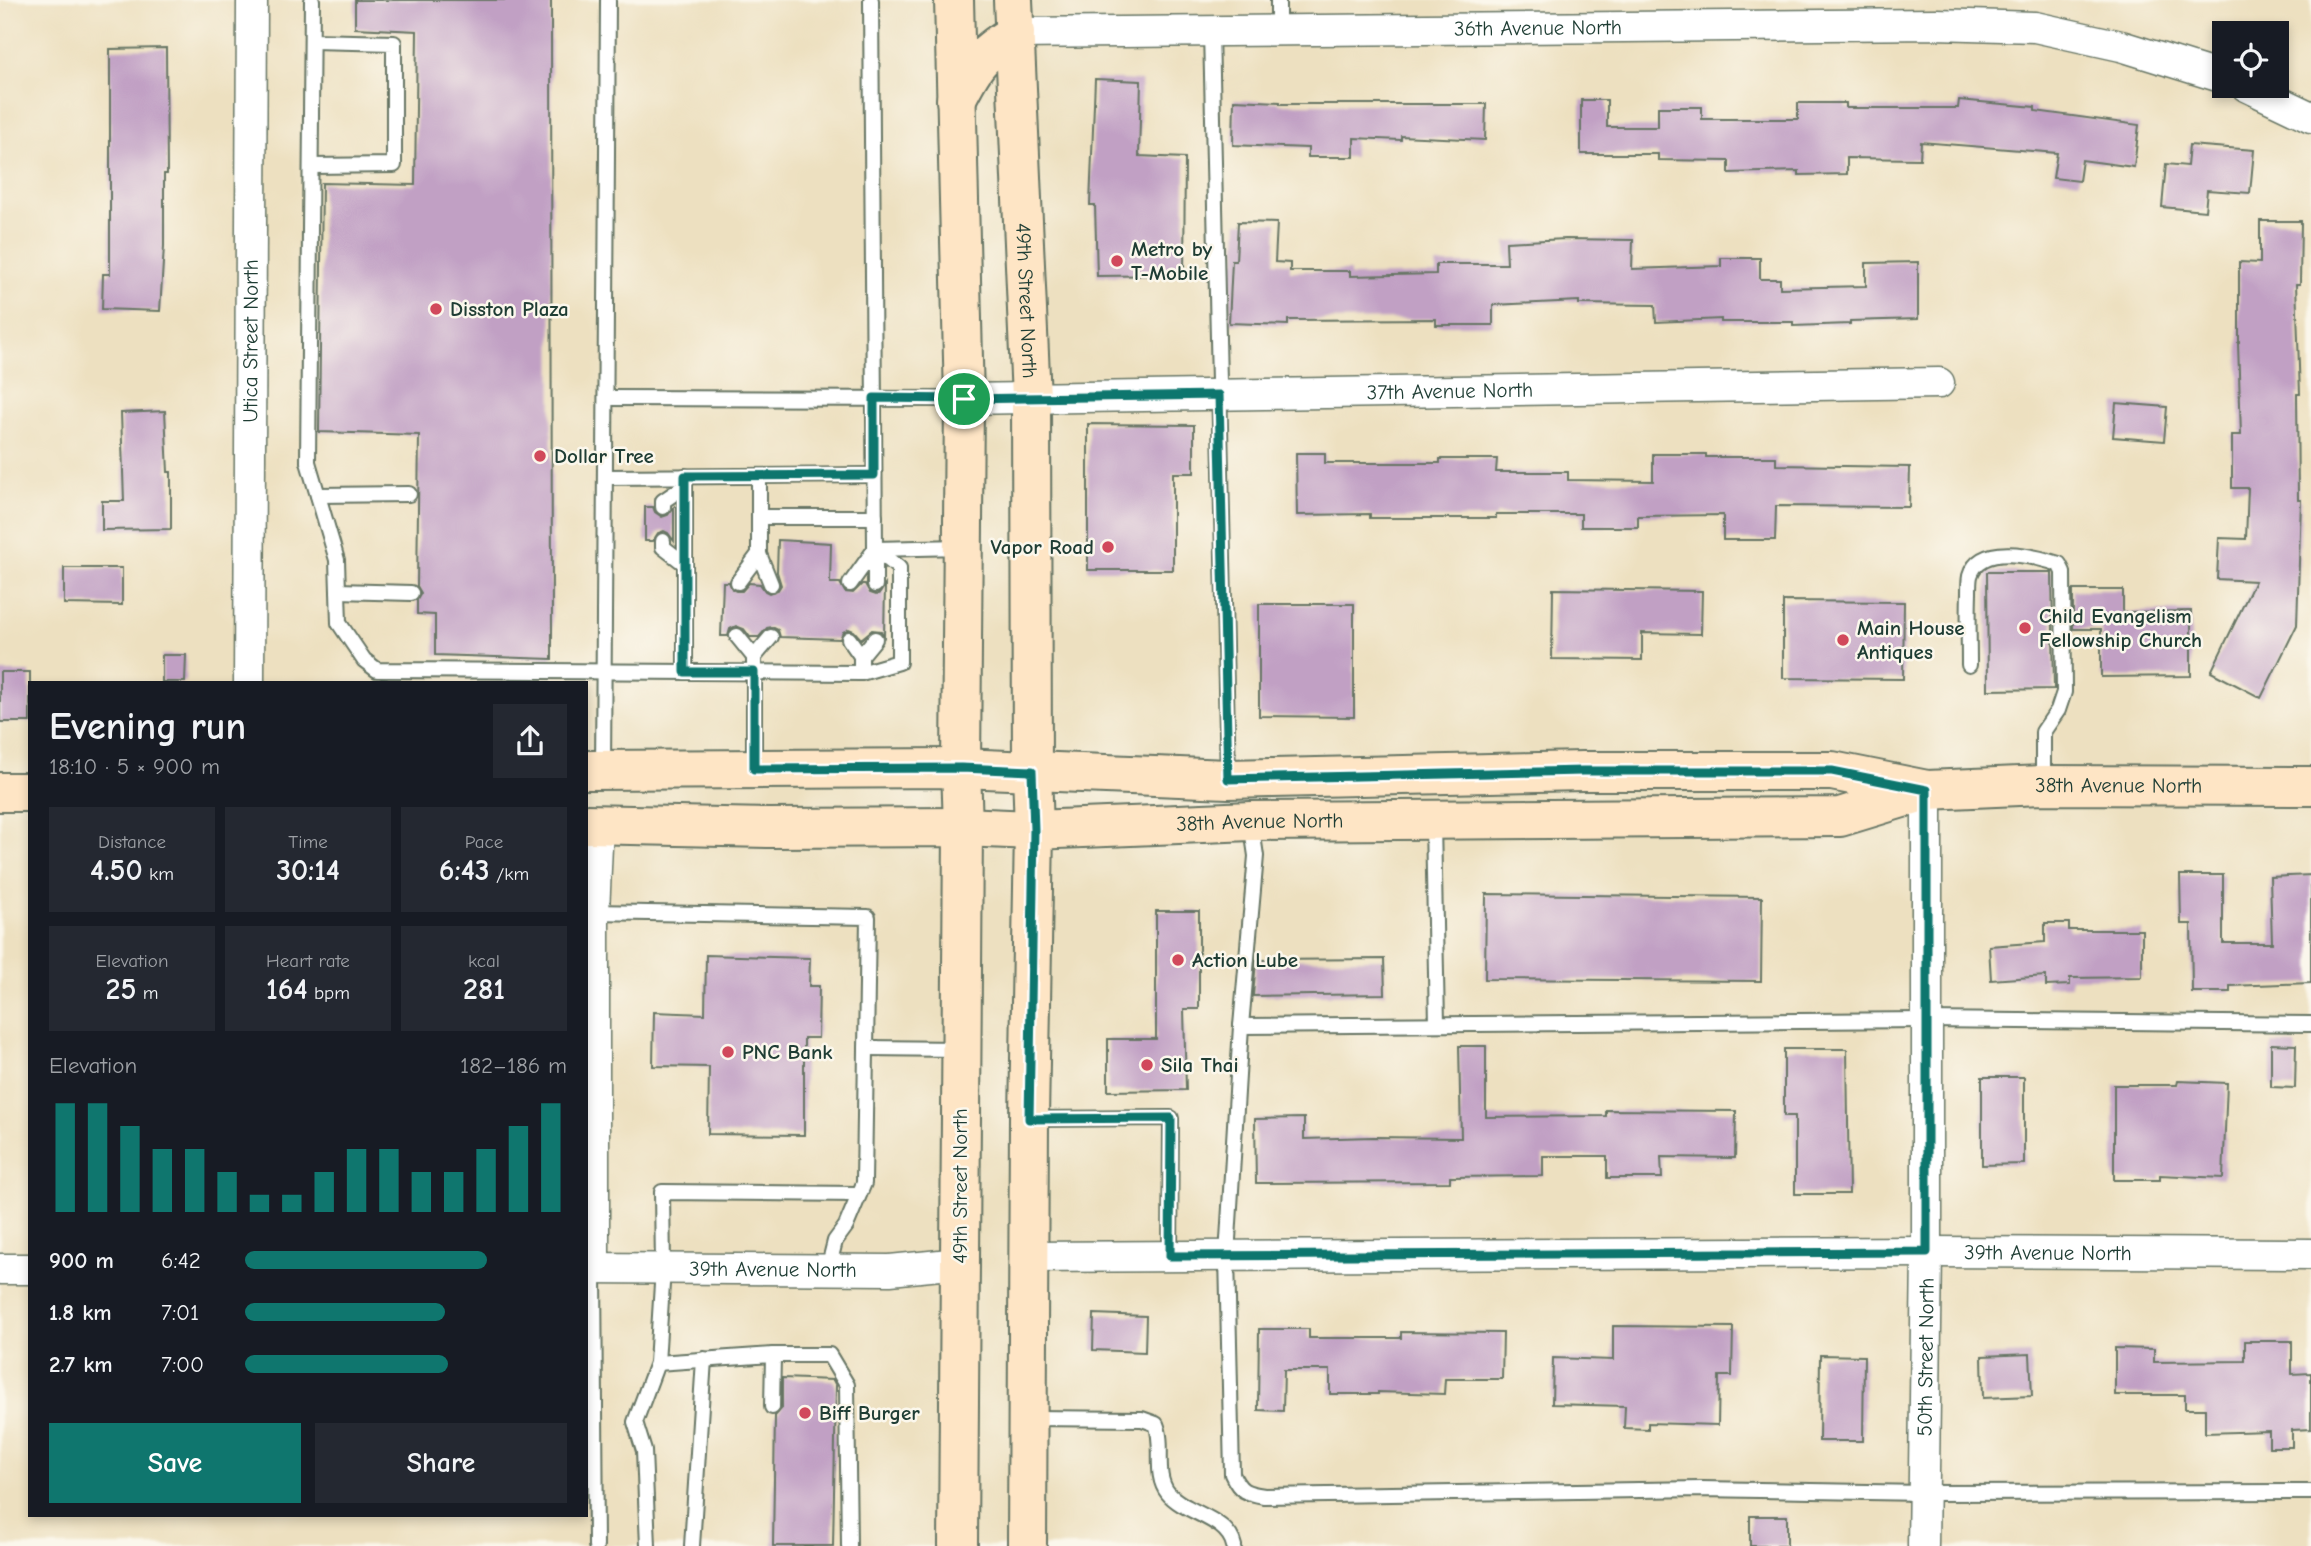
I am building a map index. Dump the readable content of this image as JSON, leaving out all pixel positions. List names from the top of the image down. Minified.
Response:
{"streets":{"main road":["49th Street North","38th Avenue North"],"street":["36th Avenue North","Utica Street North","37th Avenue North","39th Avenue North","50th Street North"]},"crossings":[["36th Avenue North","49th Street North"],["49th Street North","37th Avenue North"],["49th Street North","38th Avenue North"],["49th Street North","39th Avenue North"],["38th Avenue North","50th Street North"],["39th Avenue North","50th Street North"]],"places":["Metro by T-Mobile","Disston Plaza","Dollar Tree","Vapor Road","Child Evangelism Fellowship Church","Main House Antiques","Action Lube","PNC Bank","Sila Thai","Biff Burger"],"page":{"heading":["Evening run","18:10 · 5 × 900 m"],"stats":[["Distance","4.50 km"],["Time","30:14"],["Pace","6:43 /km"],["Elevation","25 m"],["Heart rate","164 bpm"],["kcal","281"]],"chart":["Elevation","182–186 m"],"list":[{"name":"900 m","note":"6:42"},{"name":"1.8 km","note":"7:01"},{"name":"2.7 km","note":"7:00"}],"buttons":["Save","Share"]}}
